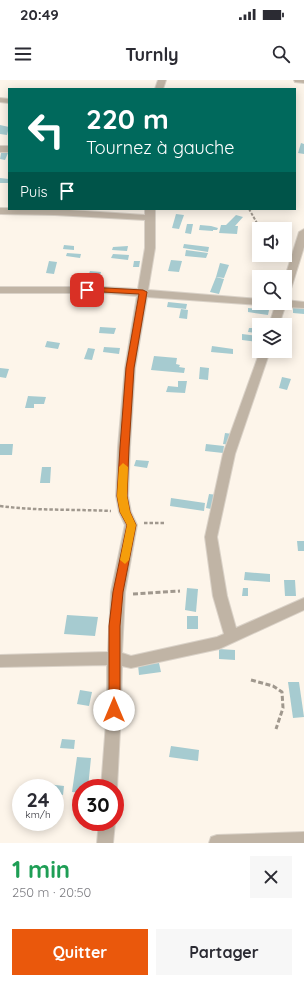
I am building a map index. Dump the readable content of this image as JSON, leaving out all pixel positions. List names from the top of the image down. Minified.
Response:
{"page":{"status":"20:49","header":"Turnly","turn":["220 m","Tournez à gauche"],"then":"Puis","speed":"24 km/h","limit":"30","heading":["1 min","250 m · 20:50"],"buttons":["Quitter","Partager"]}}
